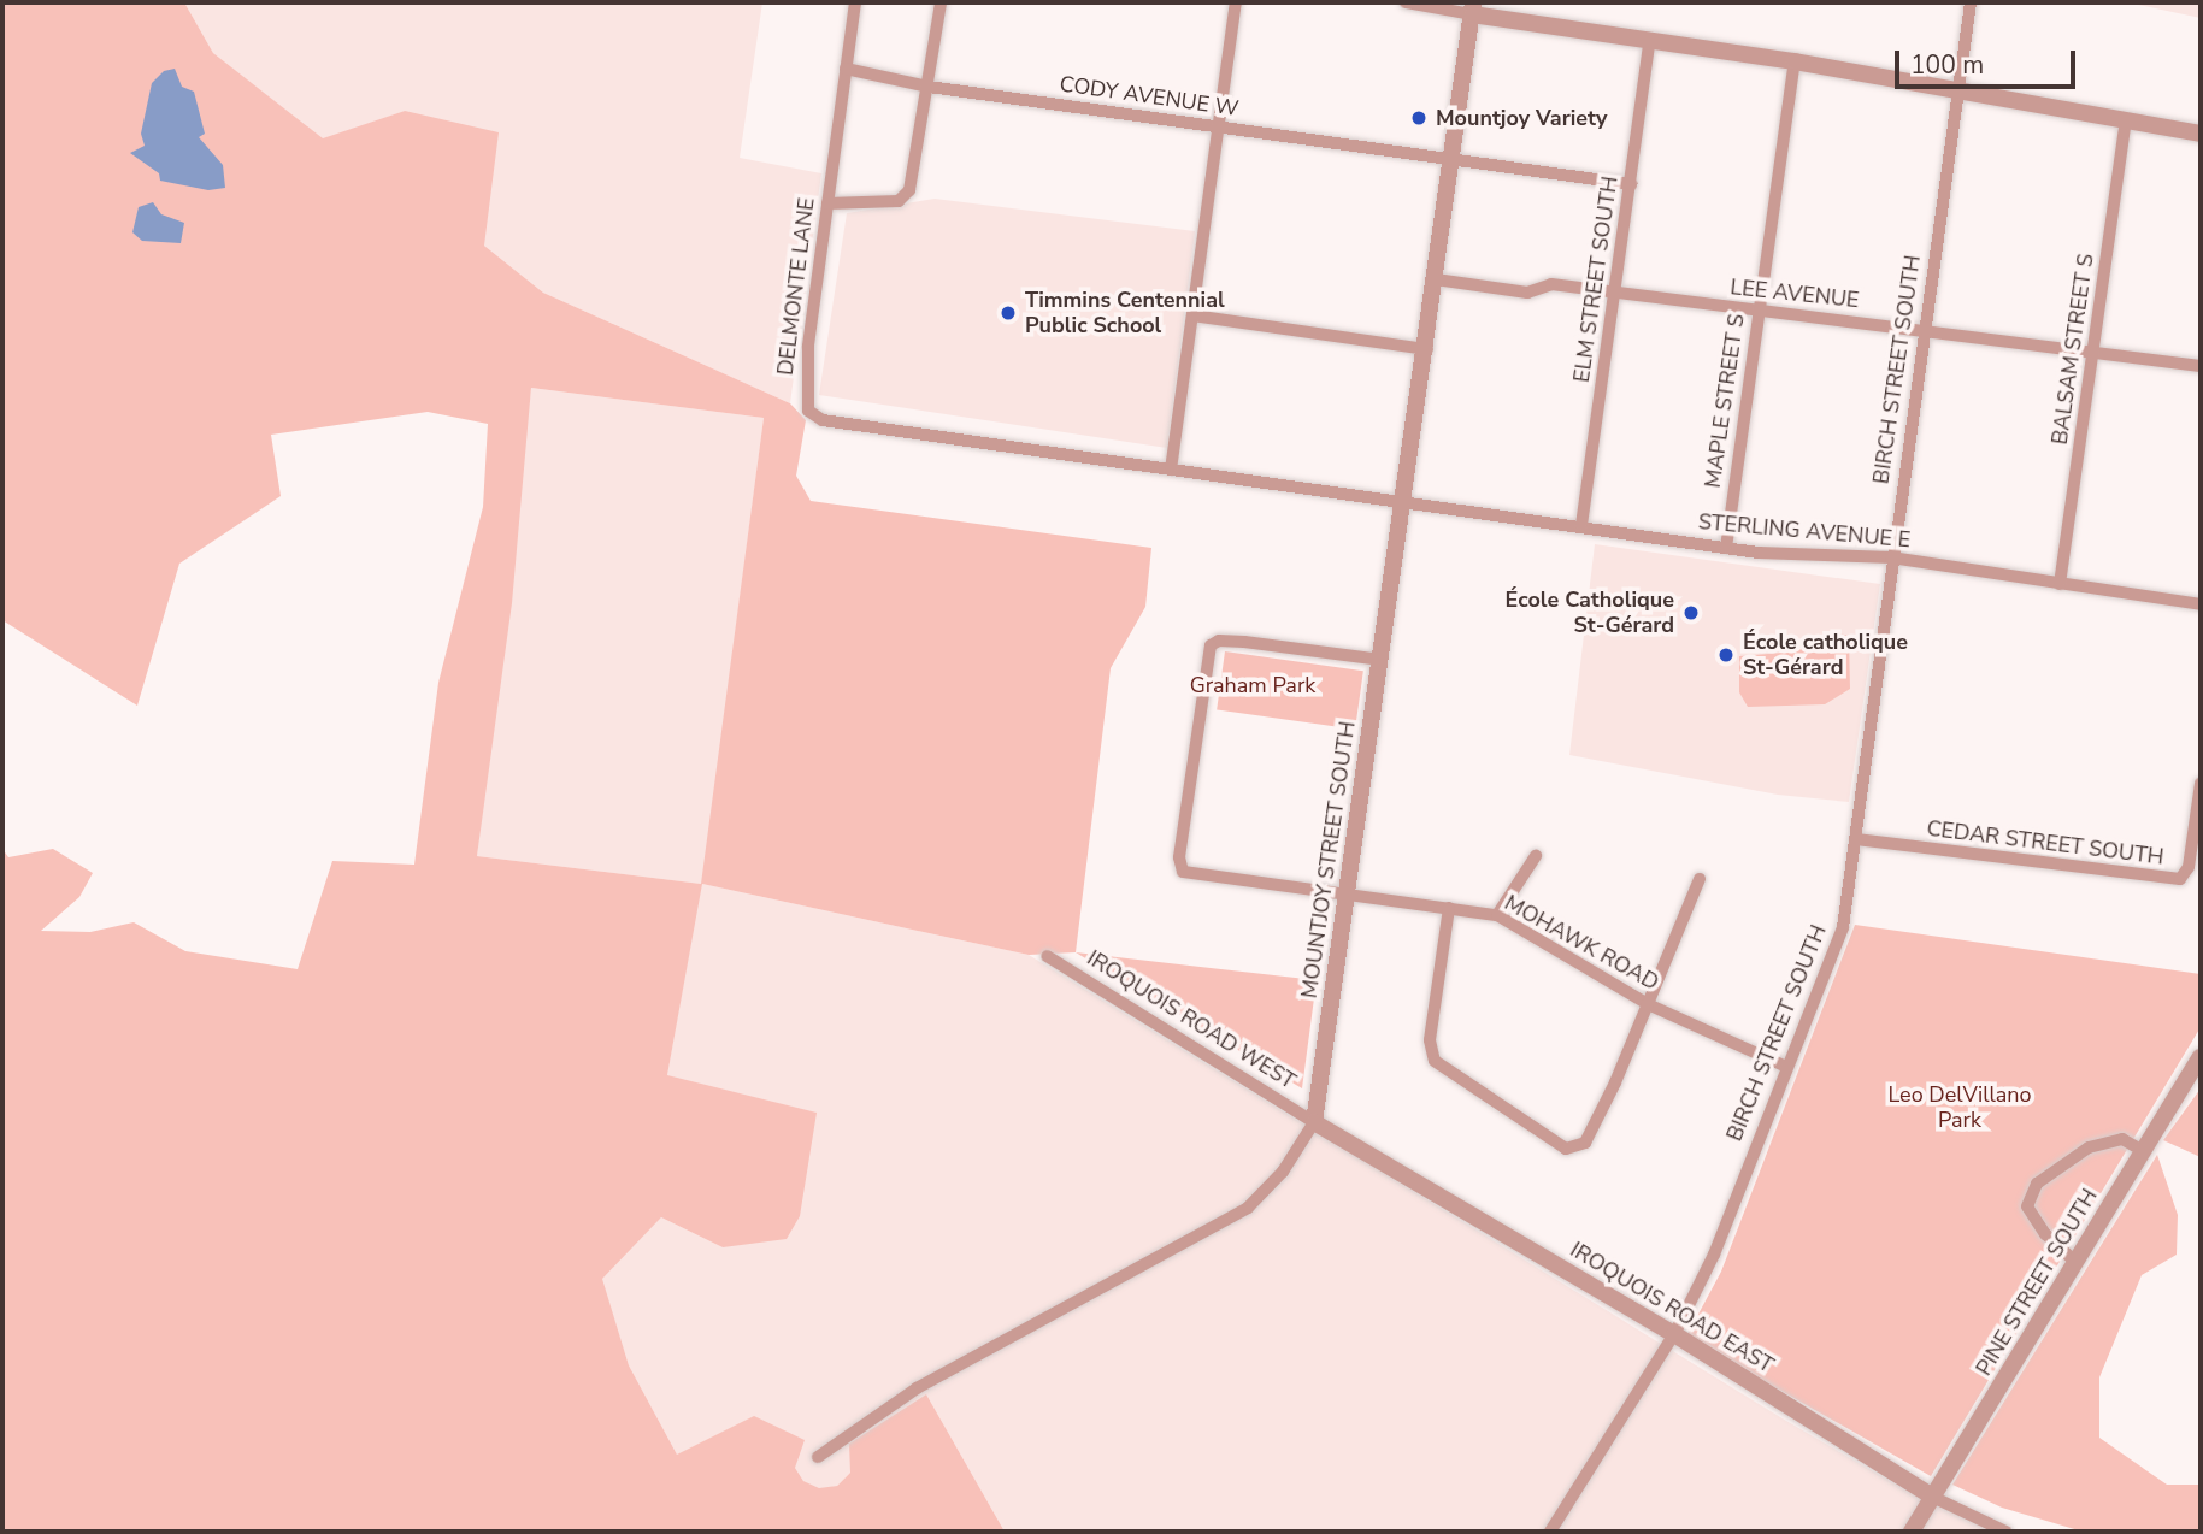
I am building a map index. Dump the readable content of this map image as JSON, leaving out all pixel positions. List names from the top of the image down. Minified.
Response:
{"streets":{"street":["CODY AVENUE W","ELM STREET SOUTH","DELMONTE LANE","LEE AVENUE","BALSAM STREET S","BIRCH STREET SOUTH","MAPLE STREET S","STERLING AVENUE E","CEDAR STREET SOUTH","MOUNTJOY STREET SOUTH","MOHAWK ROAD","IROQUOIS ROAD WEST","PINE STREET SOUTH","IROQUOIS ROAD EAST"]},"crossings":[["CODY AVENUE W","ELM STREET SOUTH"],["CODY AVENUE W","DELMONTE LANE"],["CODY AVENUE W","MOUNTJOY STREET SOUTH"],["ELM STREET SOUTH","LEE AVENUE"],["ELM STREET SOUTH","STERLING AVENUE E"],["DELMONTE LANE","STERLING AVENUE E"],["LEE AVENUE","BALSAM STREET S"],["LEE AVENUE","BIRCH STREET SOUTH"],["LEE AVENUE","MAPLE STREET S"],["LEE AVENUE","MOUNTJOY STREET SOUTH"],["BALSAM STREET S","STERLING AVENUE E"],["BIRCH STREET SOUTH","STERLING AVENUE E"],["BIRCH STREET SOUTH","CEDAR STREET SOUTH"],["BIRCH STREET SOUTH","MOHAWK ROAD"],["BIRCH STREET SOUTH","IROQUOIS ROAD EAST"],["MAPLE STREET S","STERLING AVENUE E"],["STERLING AVENUE E","MOUNTJOY STREET SOUTH"],["MOUNTJOY STREET SOUTH","MOHAWK ROAD"],["MOUNTJOY STREET SOUTH","IROQUOIS ROAD WEST"],["MOUNTJOY STREET SOUTH","IROQUOIS ROAD EAST"],["IROQUOIS ROAD WEST","IROQUOIS ROAD EAST"],["PINE STREET SOUTH","IROQUOIS ROAD EAST"]],"parks":["Graham Park","Leo DelVillano Park"],"places":["Mountjoy Variety","Timmins Centennial Public School","École Catholique St-Gérard","École catholique St-Gérard"],"scale_bar":"100 m"}
